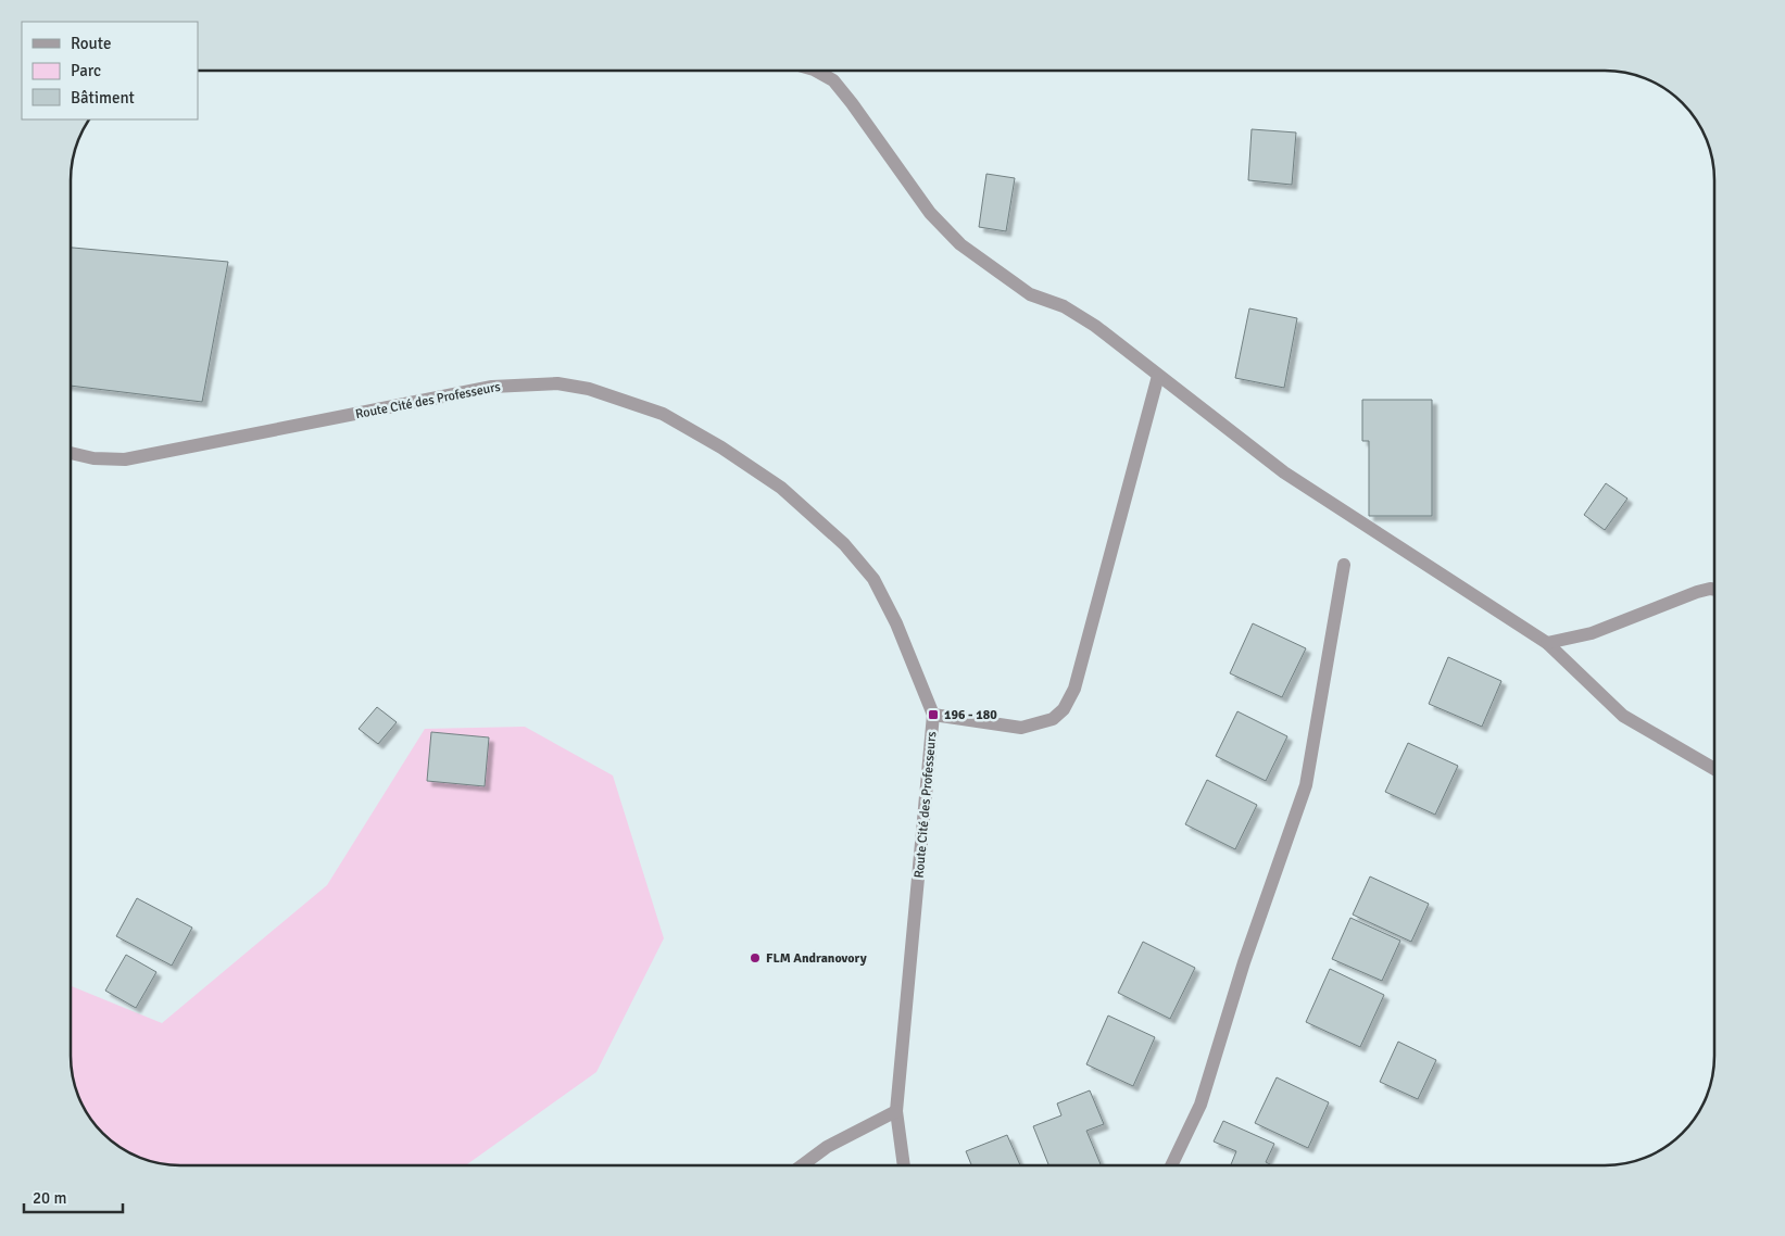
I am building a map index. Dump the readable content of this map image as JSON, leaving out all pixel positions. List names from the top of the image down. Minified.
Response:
{"streets":{"street":["Route Cité des Professeurs"]},"places":{"transit":["196 - 180"],"other":["FLM Andranovory"]},"legend":["Route","Parc","Bâtiment"],"scale_bar":"20 m"}
